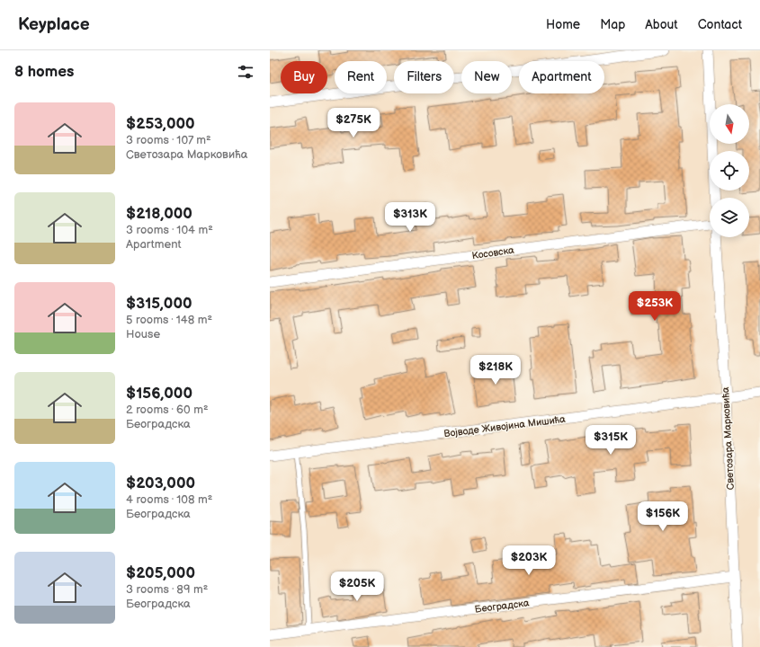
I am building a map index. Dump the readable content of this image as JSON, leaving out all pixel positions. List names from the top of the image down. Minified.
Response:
{"streets":{"street":["Косовска","Војводе Живојина Мишића","Светозара Марковића","Београдска"]},"crossings":[["Војводе Живојина Мишића","Светозара Марковића"],["Светозара Марковића","Београдска"]],"north":"bottom","page":{"header":"Keyplace","nav":["Home","Map","About","Contact"],"heading":"8 homes","chip":["Buy","Rent","Filters","New","Apartment"],"list":[{"name":"$253,000","note":"3 rooms · 107 m² · Светозара Марковића"},{"name":"$218,000","note":"3 rooms · 104 m² · Apartment"},{"name":"$315,000","note":"5 rooms · 148 m² · House"},{"name":"$156,000","note":"2 rooms · 60 m² · Београдска"},{"name":"$203,000","note":"4 rooms · 108 m² · Београдска"},{"name":"$205,000","note":"3 rooms · 89 m² · Београдска"}],"price":["$275K","$313K","$253K","$218K","$315K","$156K","$203K","$205K"]}}
